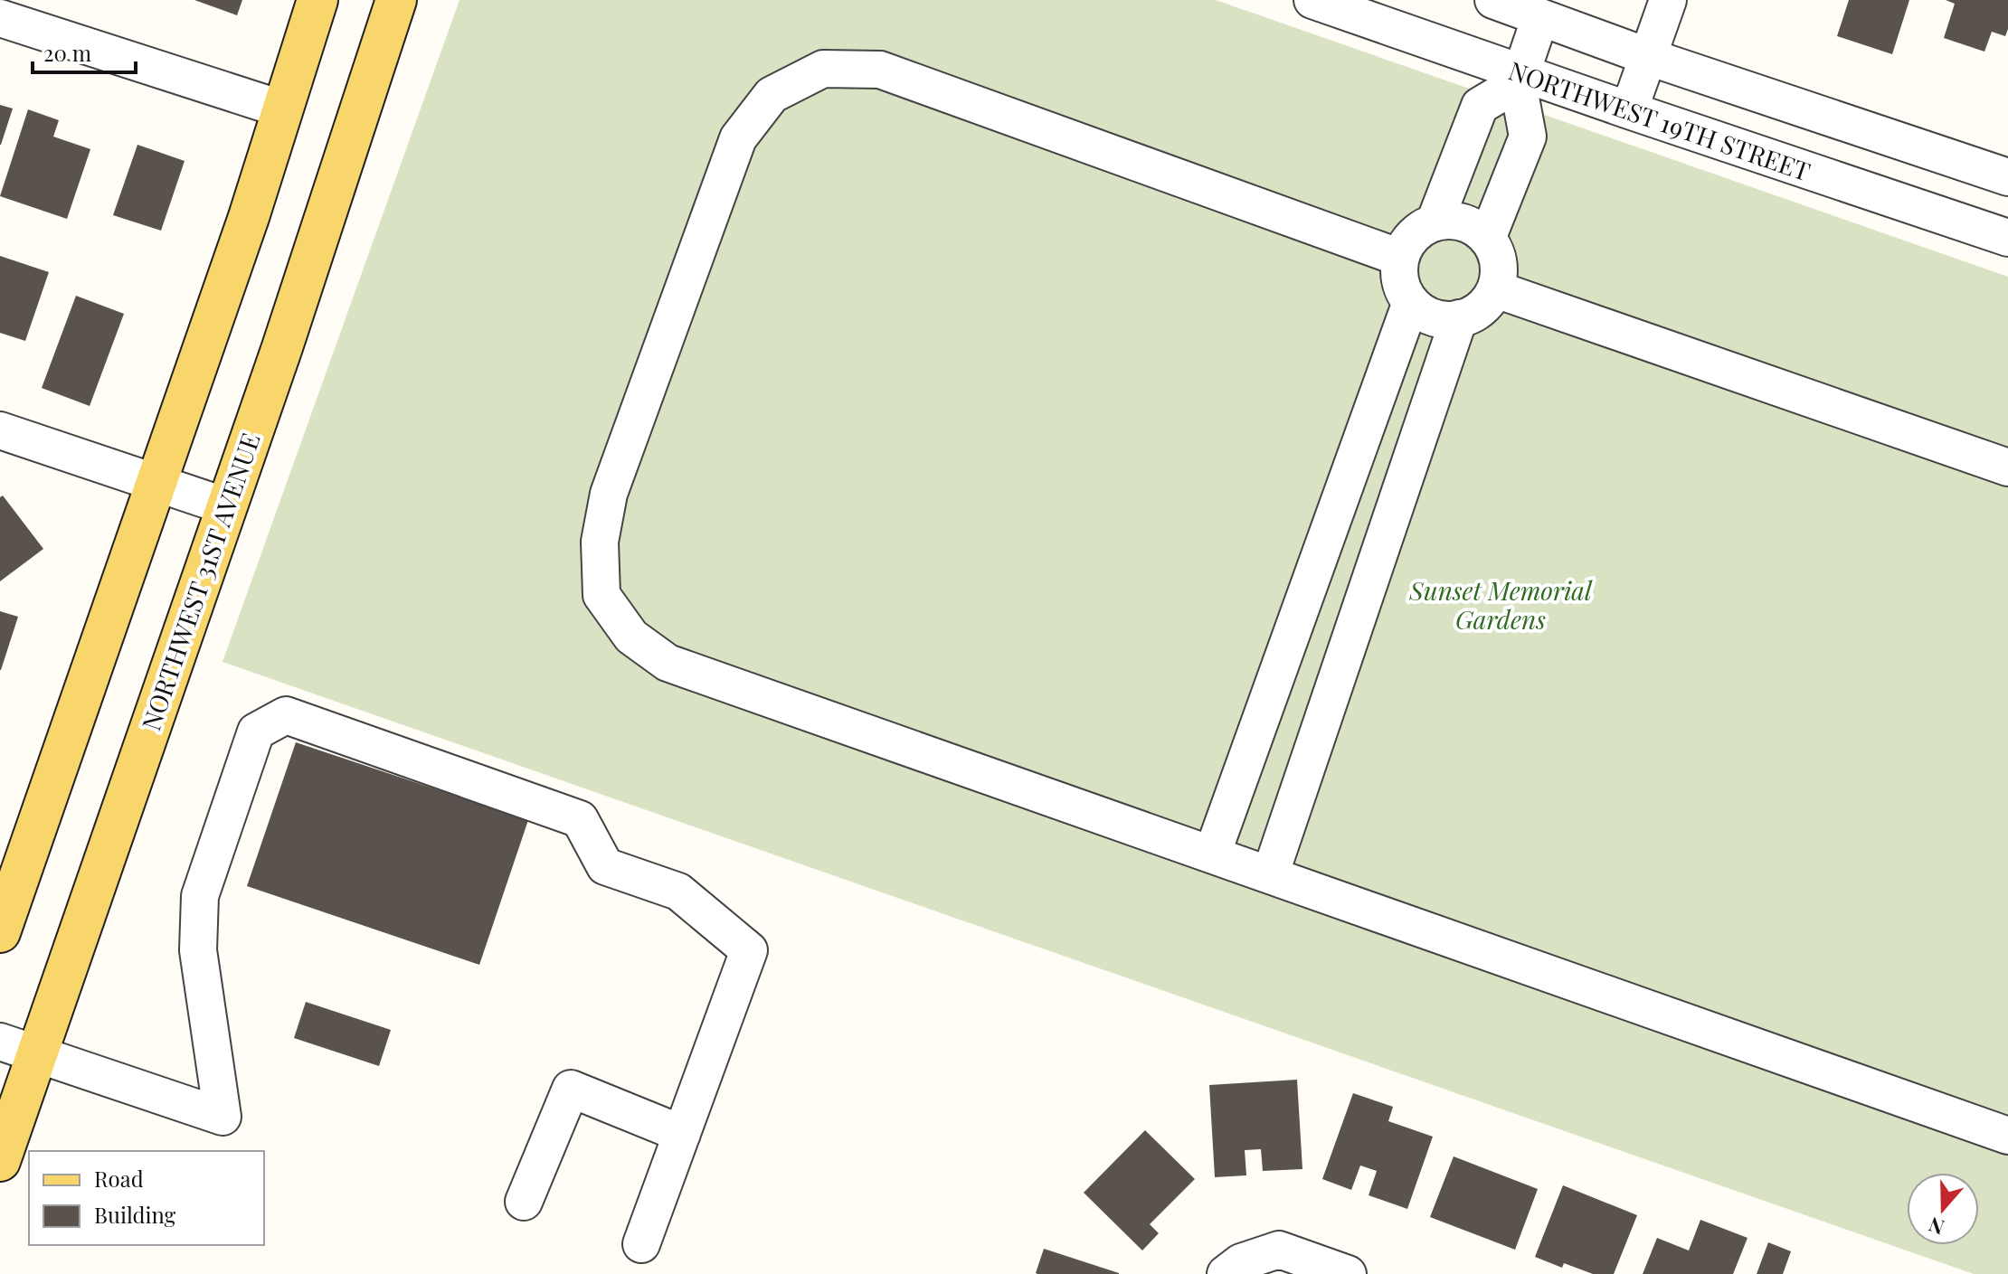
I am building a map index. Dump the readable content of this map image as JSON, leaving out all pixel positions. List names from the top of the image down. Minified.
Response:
{"streets":{"main road":["NORTHWEST 31ST AVENUE"],"street":["NORTHWEST 19TH STREET"]},"parks":["Sunset Memorial Gardens"],"legend":["Road","Building"],"scale_bar":"20 m","north":"bottom"}
